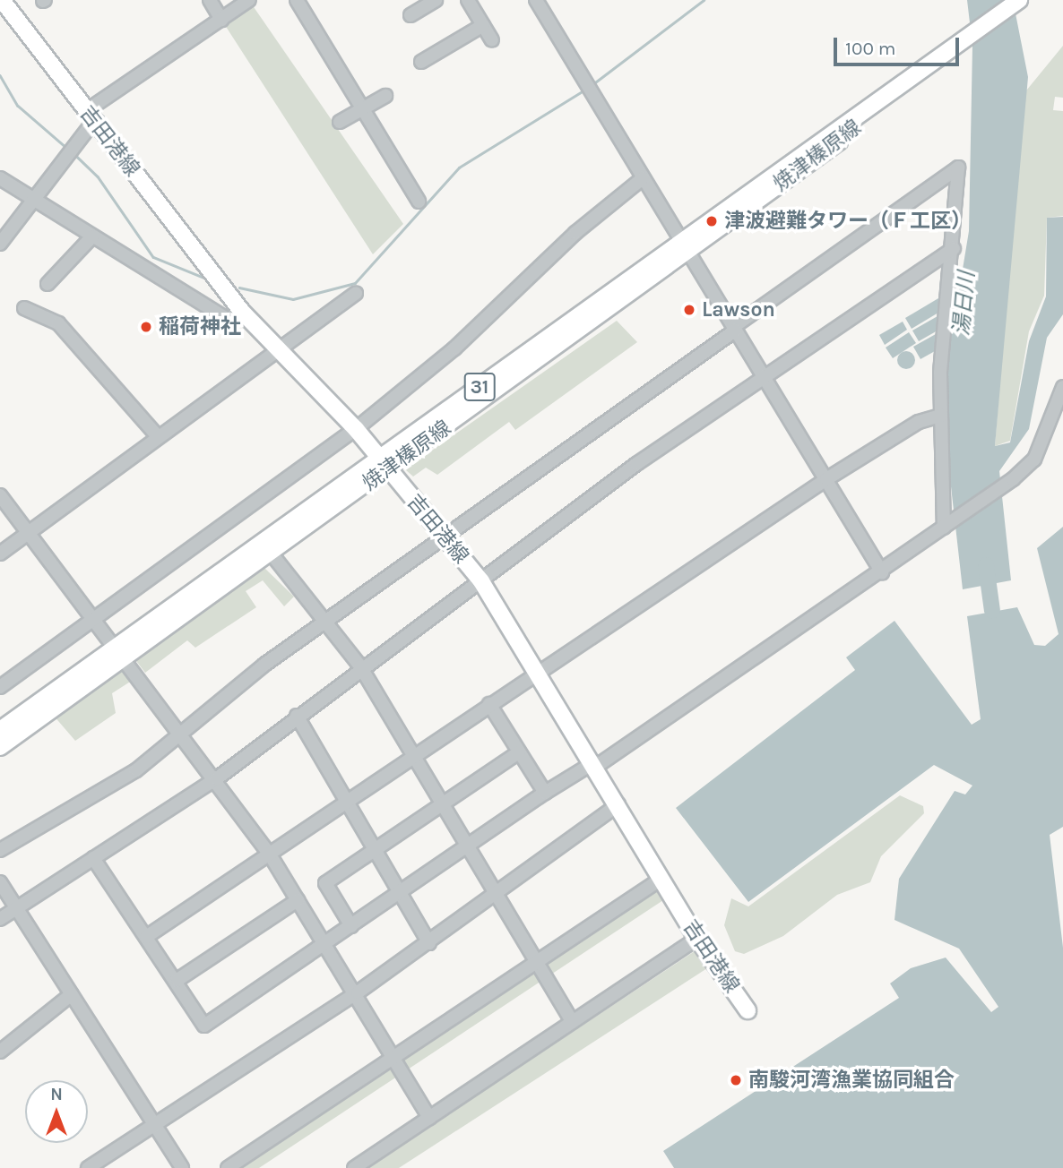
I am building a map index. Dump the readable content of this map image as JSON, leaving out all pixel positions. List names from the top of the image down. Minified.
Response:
{"streets":{"main road":["吉田港線","焼津榛原線","31"]},"crossings":[["吉田港線","焼津榛原線"]],"water":["湯日川"],"places":["津波避難タワー（Ｆ工区）","Lawson","稲荷神社","南駿河湾漁業協同組合"],"scale_bar":"100 m","north":"top"}
